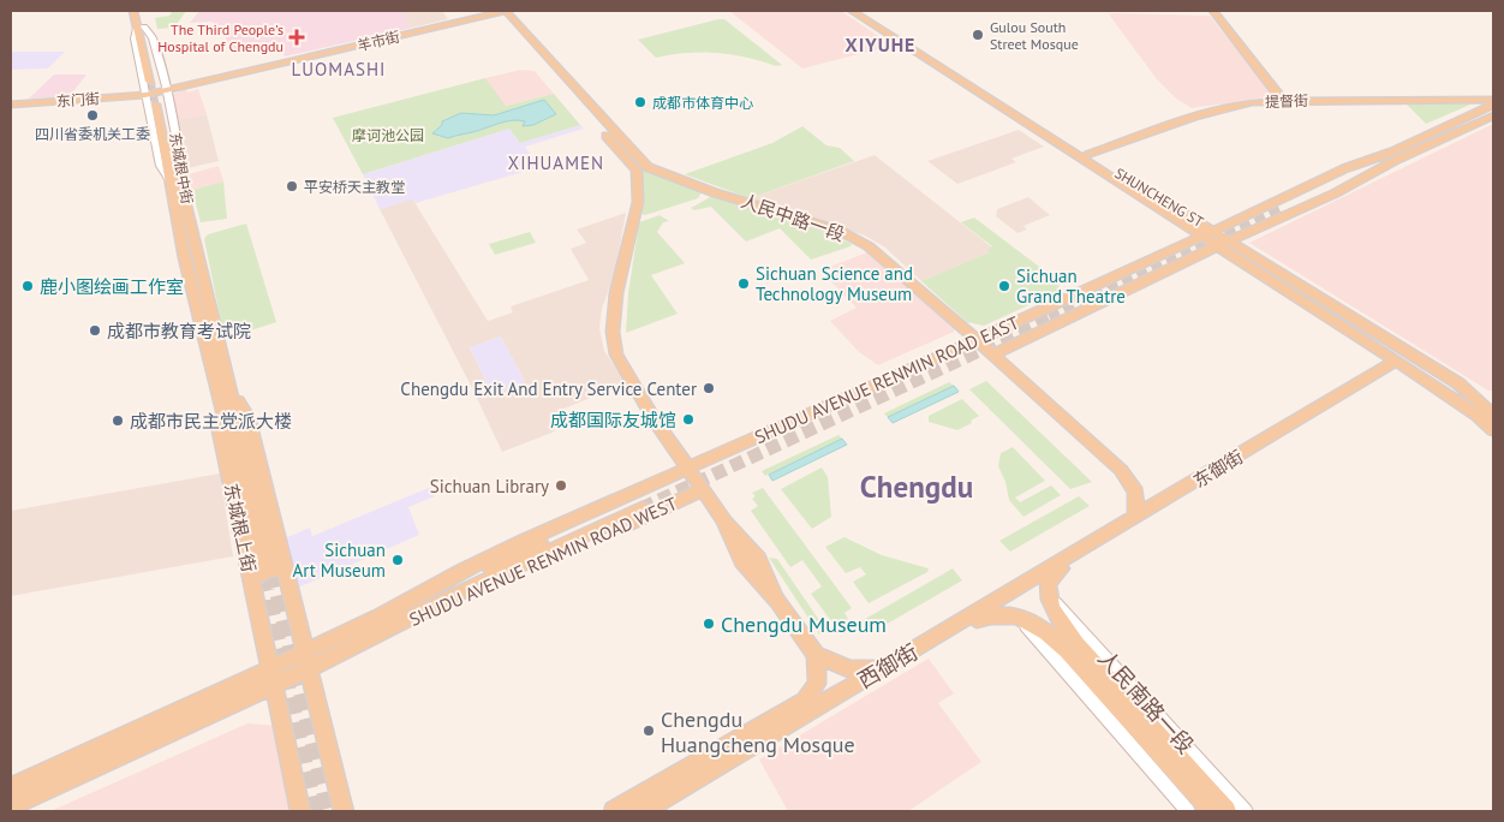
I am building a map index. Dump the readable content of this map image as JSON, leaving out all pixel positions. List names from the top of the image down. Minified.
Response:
{"streets":{"main road":["羊市街","东门街","提督街","东城根中街","SHUNCHENG ST","人民中路一段","SHUDU AVENUE RENMIN ROAD EAST","东御街","东城根上街","SHUDU AVENUE RENMIN ROAD WEST","西御街"],"street":["人民南路一段"]},"crossings":[["羊市街","东门街"],["羊市街","东城根中街"],["羊市街","人民中路一段"],["东门街","东城根中街"],["提督街","SHUNCHENG ST"],["东城根中街","东城根上街"],["SHUNCHENG ST","SHUDU AVENUE RENMIN ROAD EAST"],["SHUNCHENG ST","东御街"],["人民中路一段","SHUDU AVENUE RENMIN ROAD EAST"],["人民中路一段","东御街"],["SHUDU AVENUE RENMIN ROAD EAST","SHUDU AVENUE RENMIN ROAD WEST"],["东御街","西御街"],["东城根上街","SHUDU AVENUE RENMIN ROAD WEST"]],"districts":["XIYUHE","LUOMASHI","XIHUAMEN","Chengdu"],"parks":["摩诃池公园"],"places":{"other":["Gulou South Street Mosque","成都市体育中心","四川省委机关工委","平安桥天主教堂","Sichuan Science and Technology Museum","鹿小图绘画工作室","Sichuan Grand Theatre","成都市教育考试院","Chengdu Exit And Entry Service Center","成都国际友城馆","成都市民主党派大楼","Sichuan Library","Sichuan Art Museum","Chengdu Museum","Chengdu Huangcheng Mosque"],"health":["The Third People's Hospital of Chengdu"]}}
